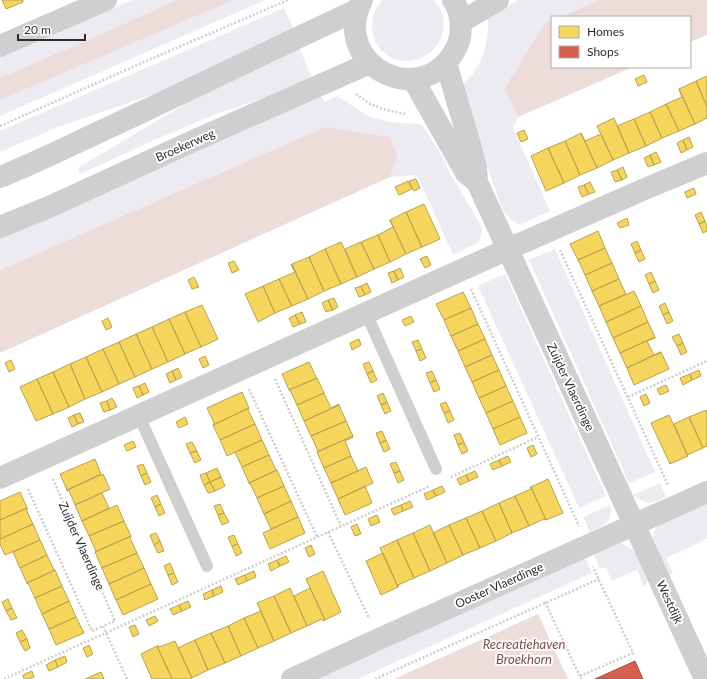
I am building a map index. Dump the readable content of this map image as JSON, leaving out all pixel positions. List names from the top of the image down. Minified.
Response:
{"streets":{"street":["Broekerweg","Zuijder Vlaerdinge","Ooster Vlaerdinge","Westdijk"]},"crossings":[["Zuijder Vlaerdinge","Ooster Vlaerdinge"],["Zuijder Vlaerdinge","Westdijk"],["Ooster Vlaerdinge","Westdijk"]],"water":["Recreatiehaven Broekhorn"],"legend":["Homes","Shops"],"scale_bar":"20 m"}
